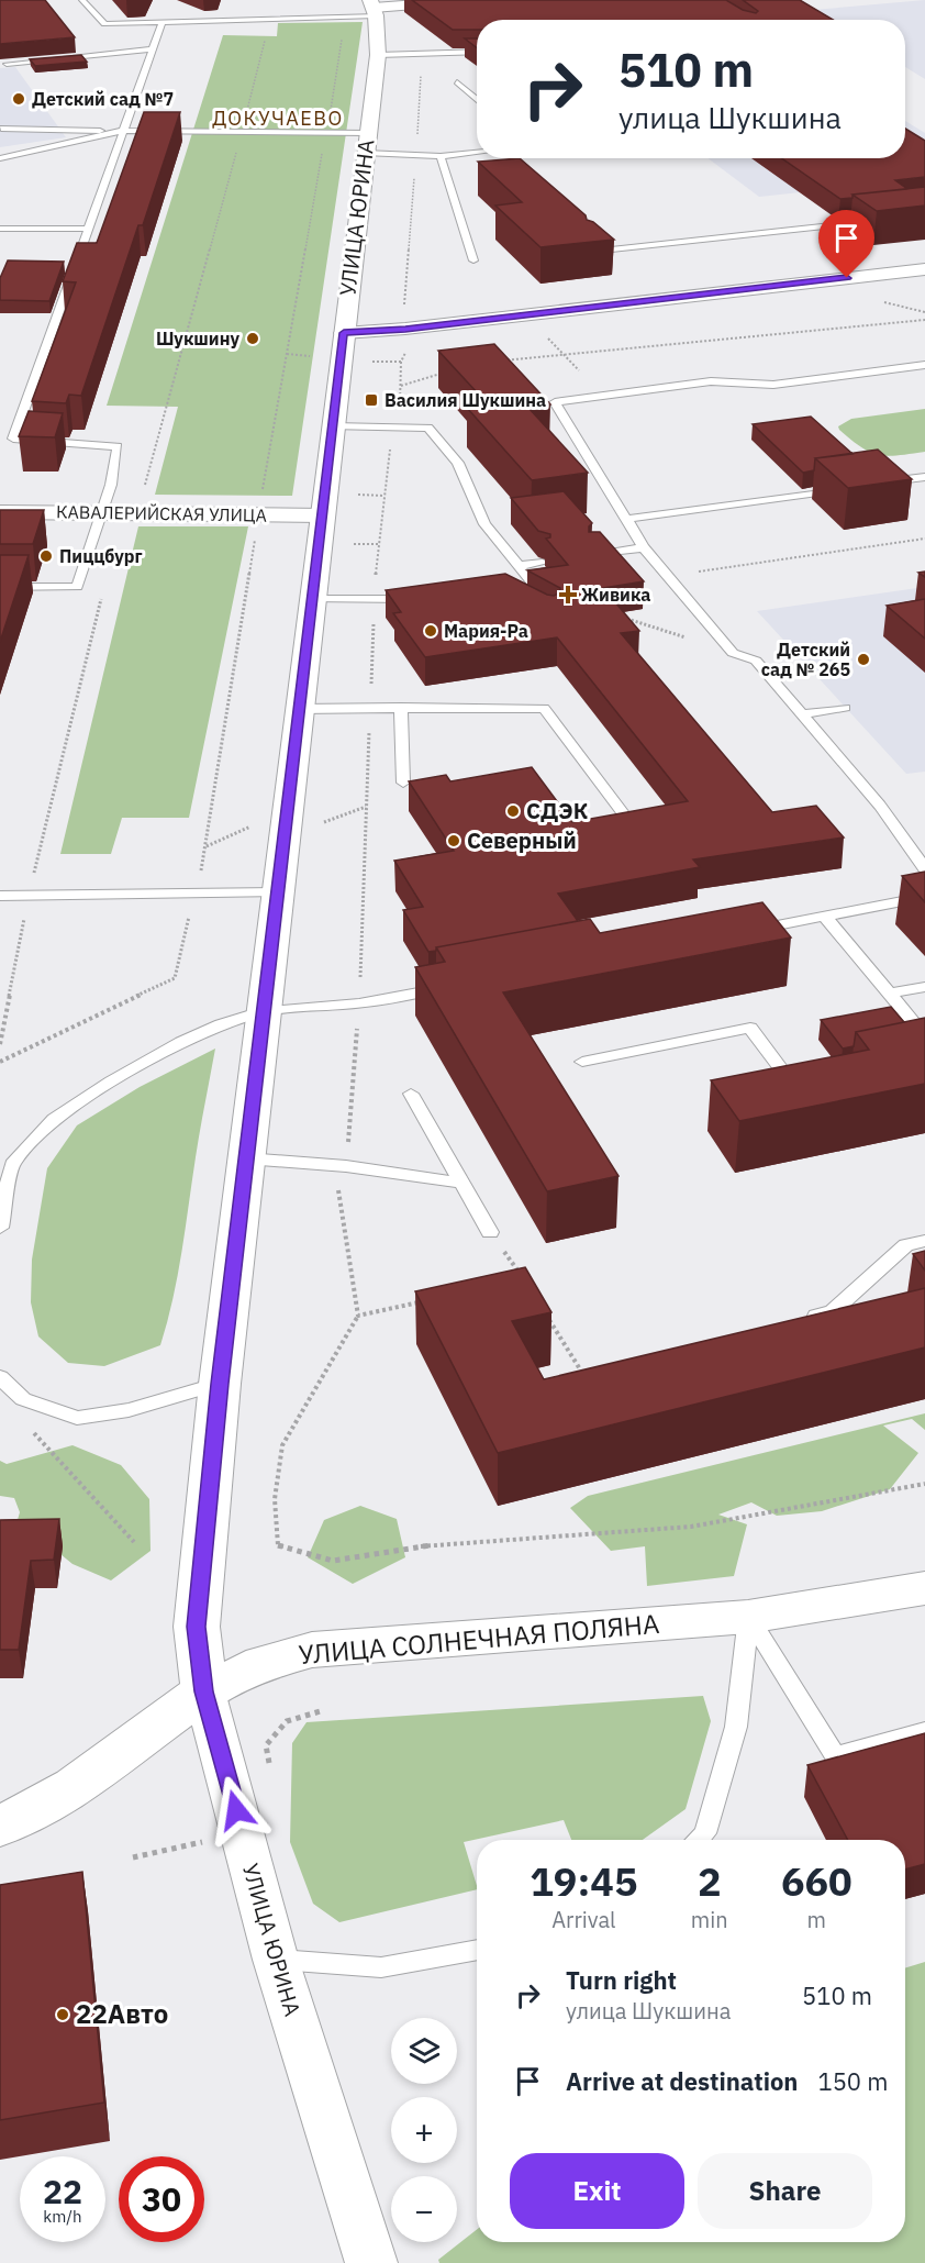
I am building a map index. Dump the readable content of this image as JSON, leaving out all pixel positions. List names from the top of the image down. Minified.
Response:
{"streets":{"street":["УЛИЦА ЮРИНА","КАВАЛЕРИЙСКАЯ УЛИЦА","УЛИЦА СОЛНЕЧНАЯ ПОЛЯНА"]},"crossings":[["УЛИЦА ЮРИНА","КАВАЛЕРИЙСКАЯ УЛИЦА"],["УЛИЦА ЮРИНА","УЛИЦА СОЛНЕЧНАЯ ПОЛЯНА"]],"districts":["ДОКУЧАЕВО"],"places":{"other":["Детский сад №7","Шукшину","Пиццбург","Мария-Ра","Детский сад № 265","СДЭК","Северный","22Авто"],"transit":["Василия Шукшина"],"health":["Живика"]},"page":{"turn":["510 m","улица Шукшина"],"eta":["19:45","Arrival","2","min","660","m"],"list":[{"name":"Turn right","note":"улица Шукшина","value":"510 m"},{"name":"Arrive at destination","value":"150 m"}],"map_buttons":["+","−"],"buttons":["Exit","Share"],"speed":"22 km/h","limit":"30"}}
